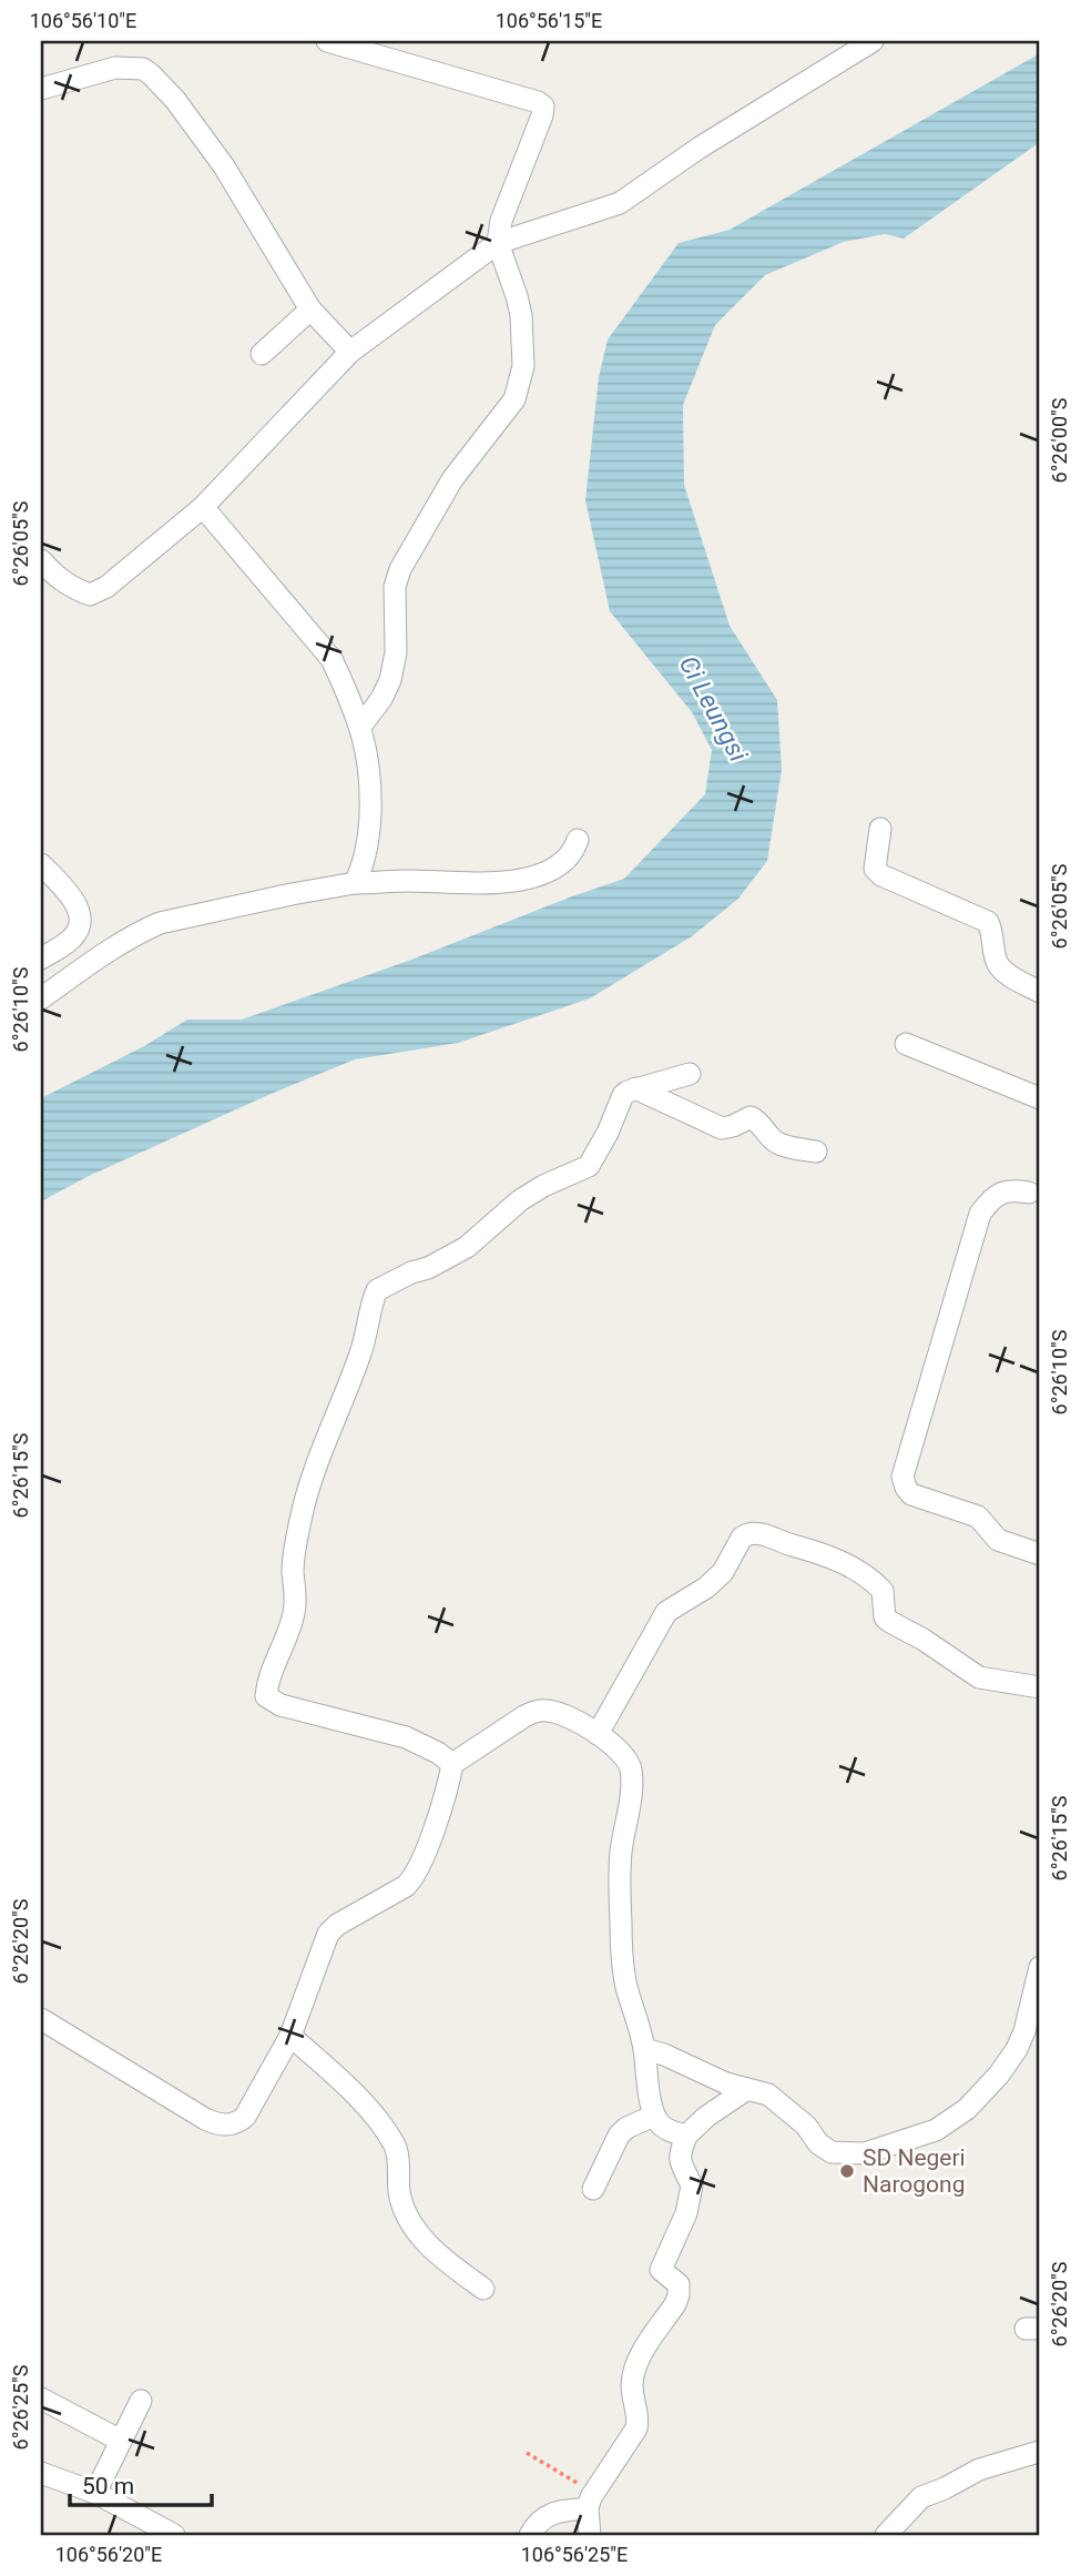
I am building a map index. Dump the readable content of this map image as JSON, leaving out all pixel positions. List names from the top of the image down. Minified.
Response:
{"water":["Ci Leungsi"],"places":["SD Negeri Narogong"],"scale_bar":"50 m","coordinates":["106°56'10\"E","106°56'15\"E","6°26'00\"S","6°26'05\"S","6°26'10\"S","6°26'15\"S","6°26'20\"S","6°26'25\"S","106°56'20\"E","106°56'25\"E"]}
